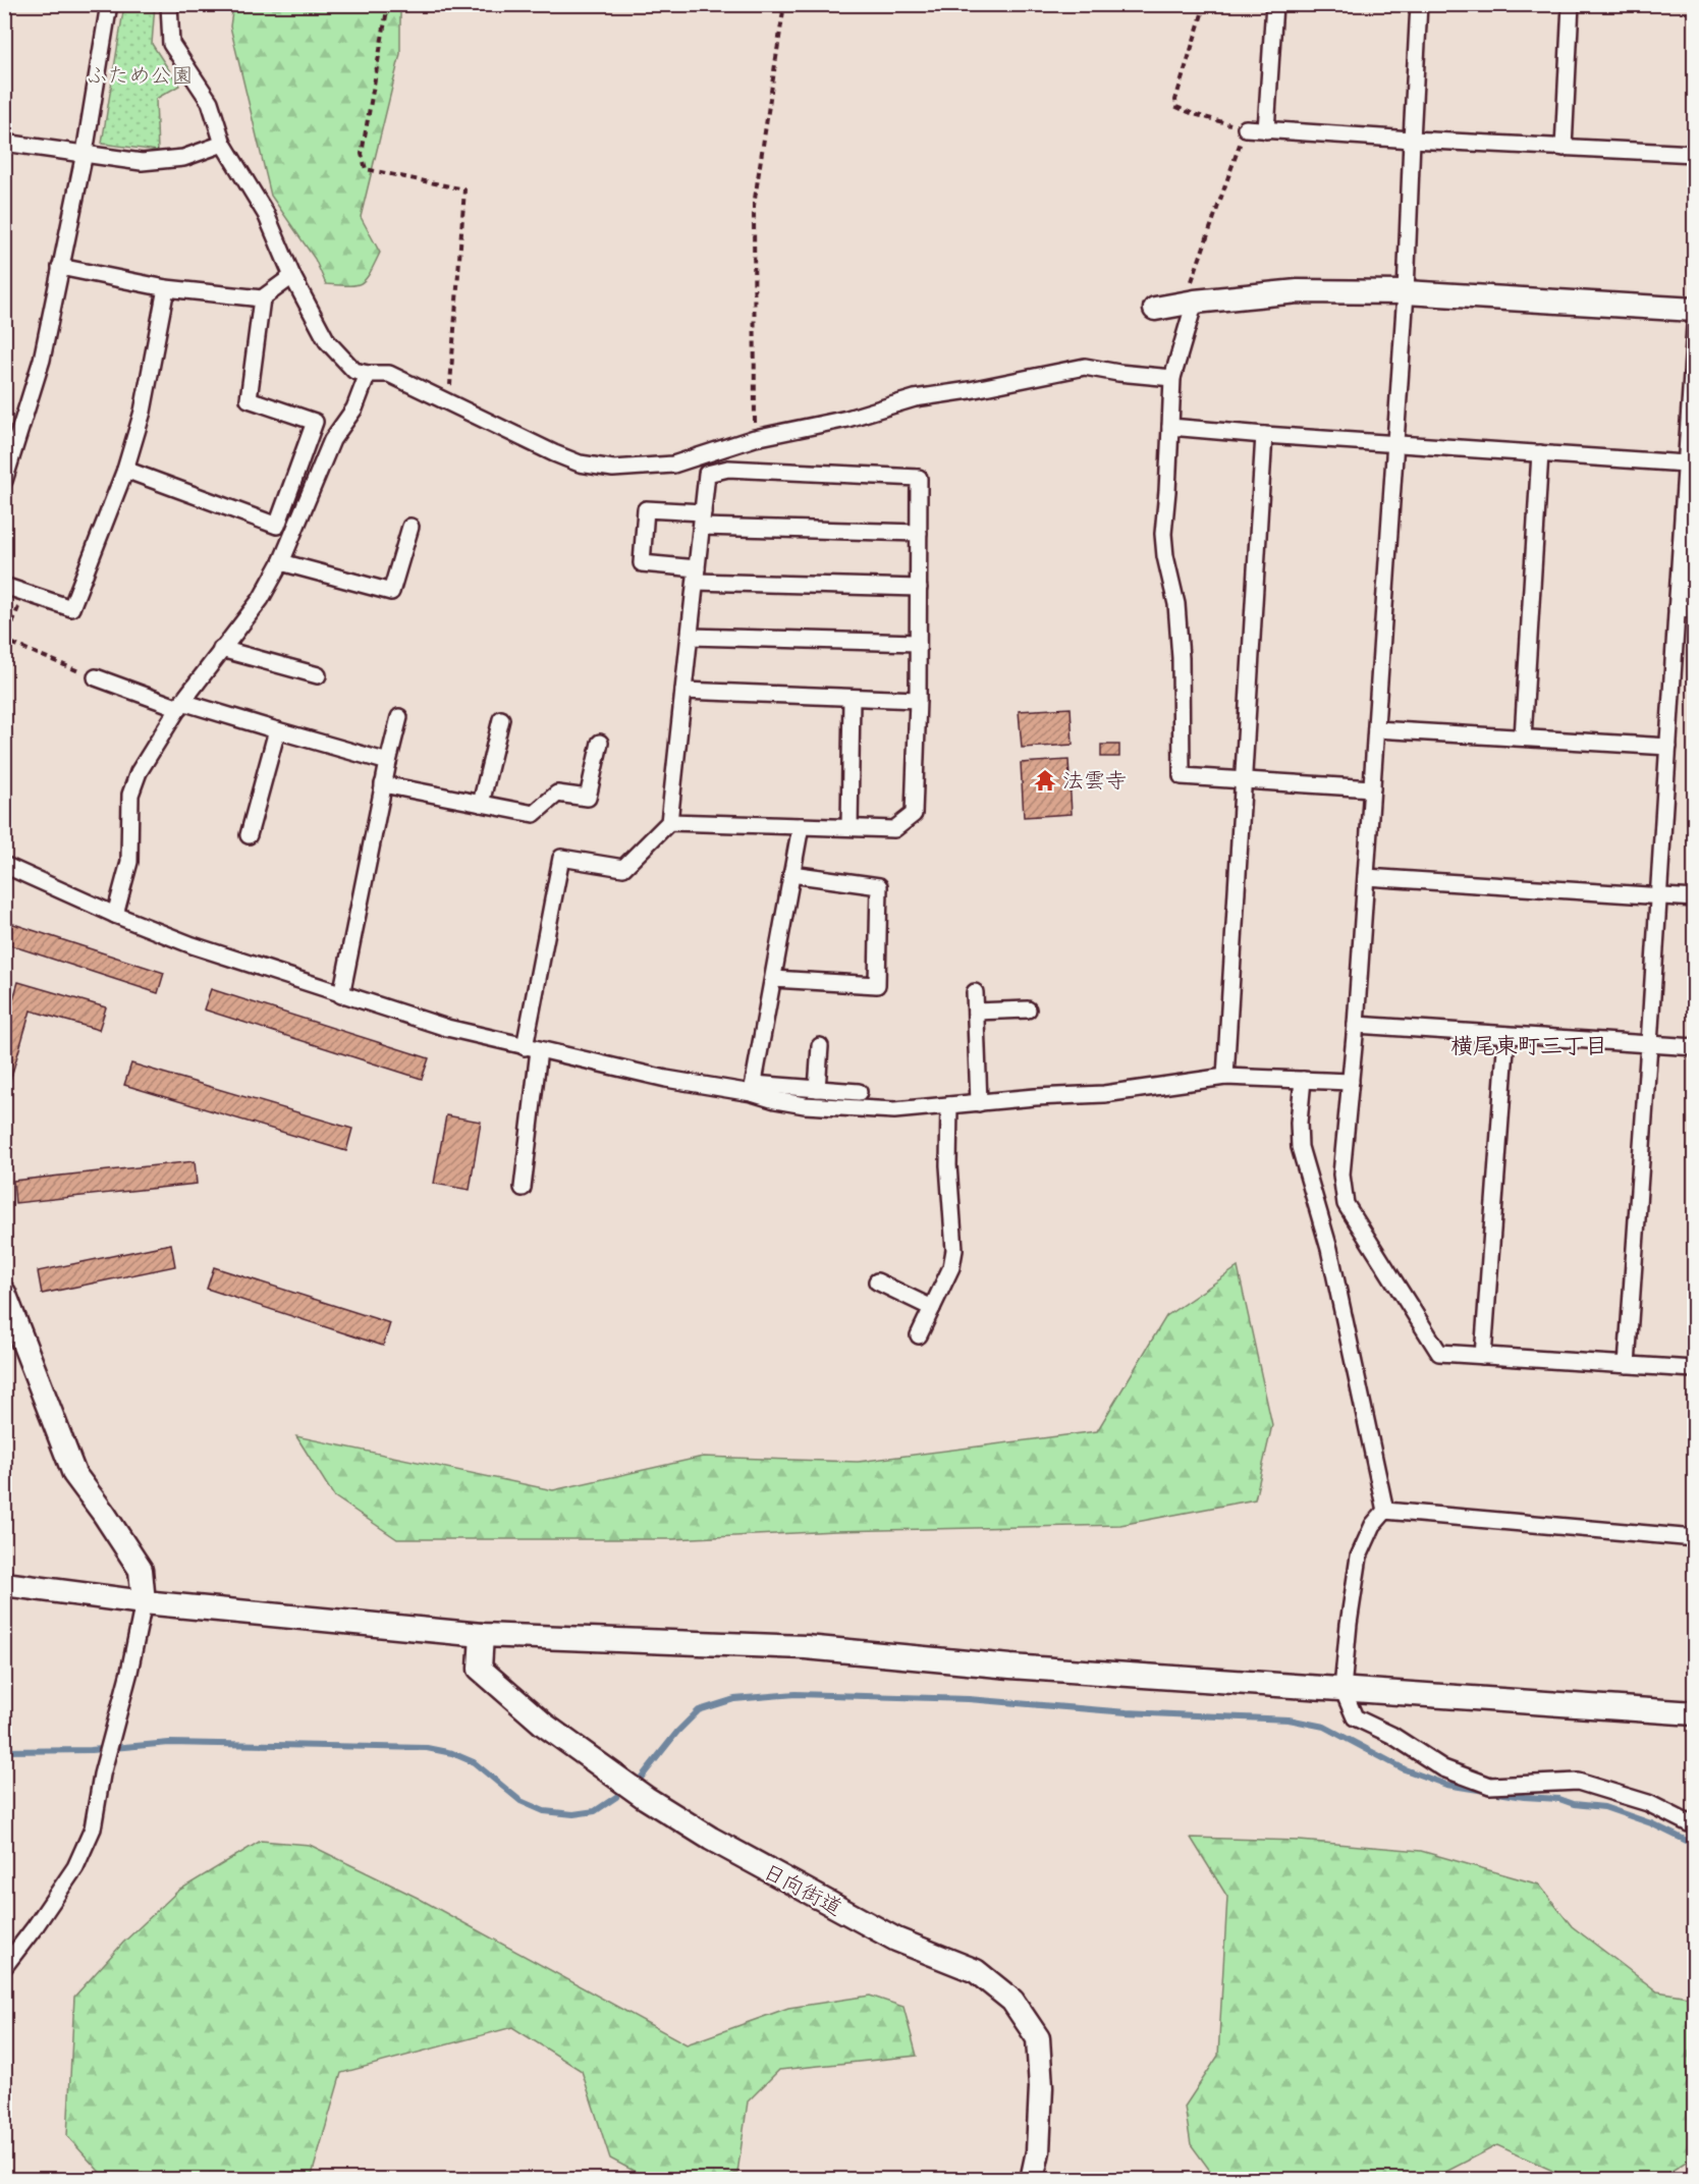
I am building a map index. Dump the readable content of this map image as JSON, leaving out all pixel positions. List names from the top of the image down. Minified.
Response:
{"streets":{"street":["日向街道"]},"districts":["横尾東町三丁目"],"parks":["ふため公園"],"places":{"temple":["法雲寺"]}}
